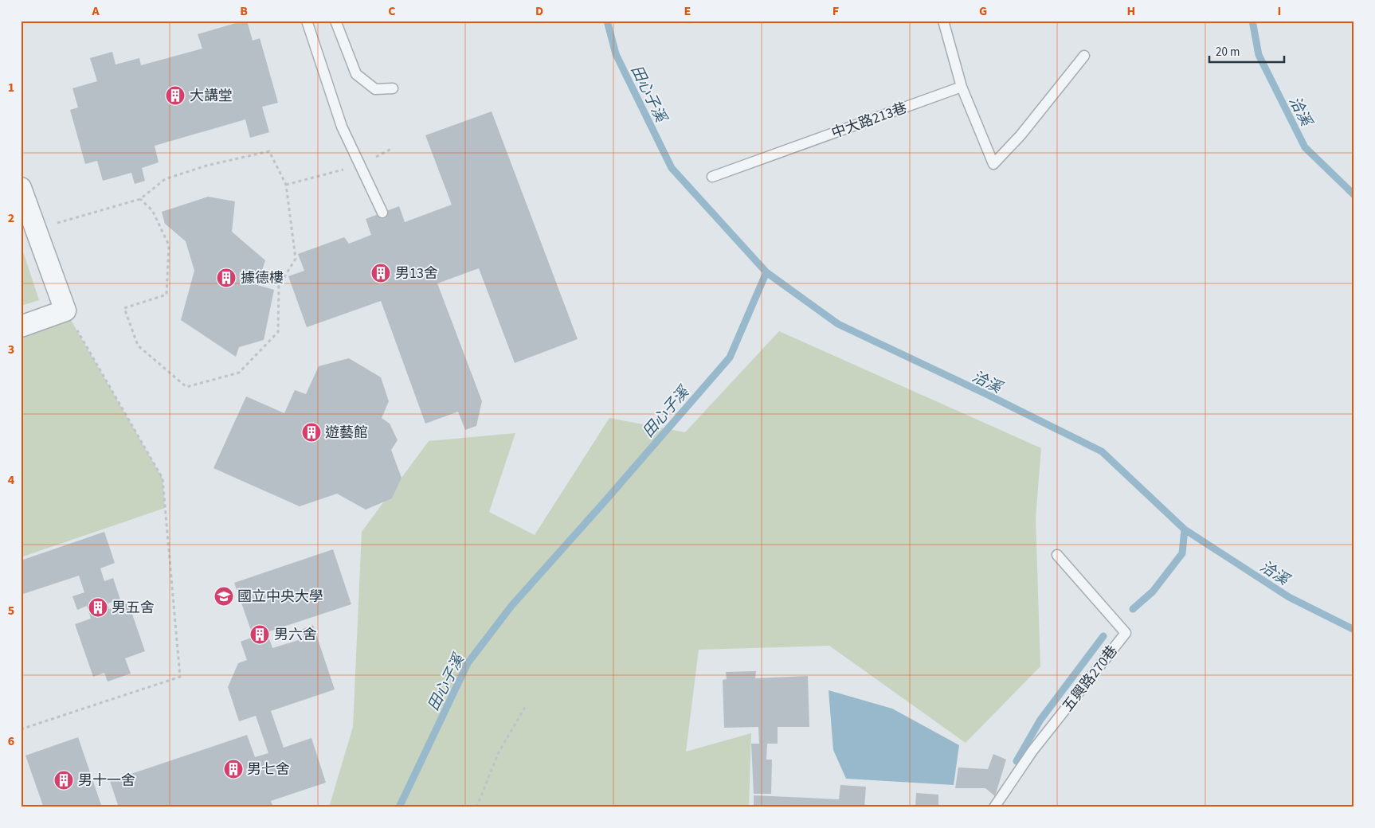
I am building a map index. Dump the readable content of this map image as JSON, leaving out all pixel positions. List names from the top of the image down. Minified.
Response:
{"streets":{"lane":["中大路213巷","五興路270巷"]},"water":["田心子溪","洽溪"],"places":{"building":["大講堂","男13舍","據德樓","遊藝館","男五舍","男六舍","男七舍","男十一舍"],"school or university":["國立中央大學"]},"scale_bar":"20 m","grid":{"columns":["A","B","C","D","E","F","G","H","I"],"rows":["1","2","3","4","5","6"]}}
